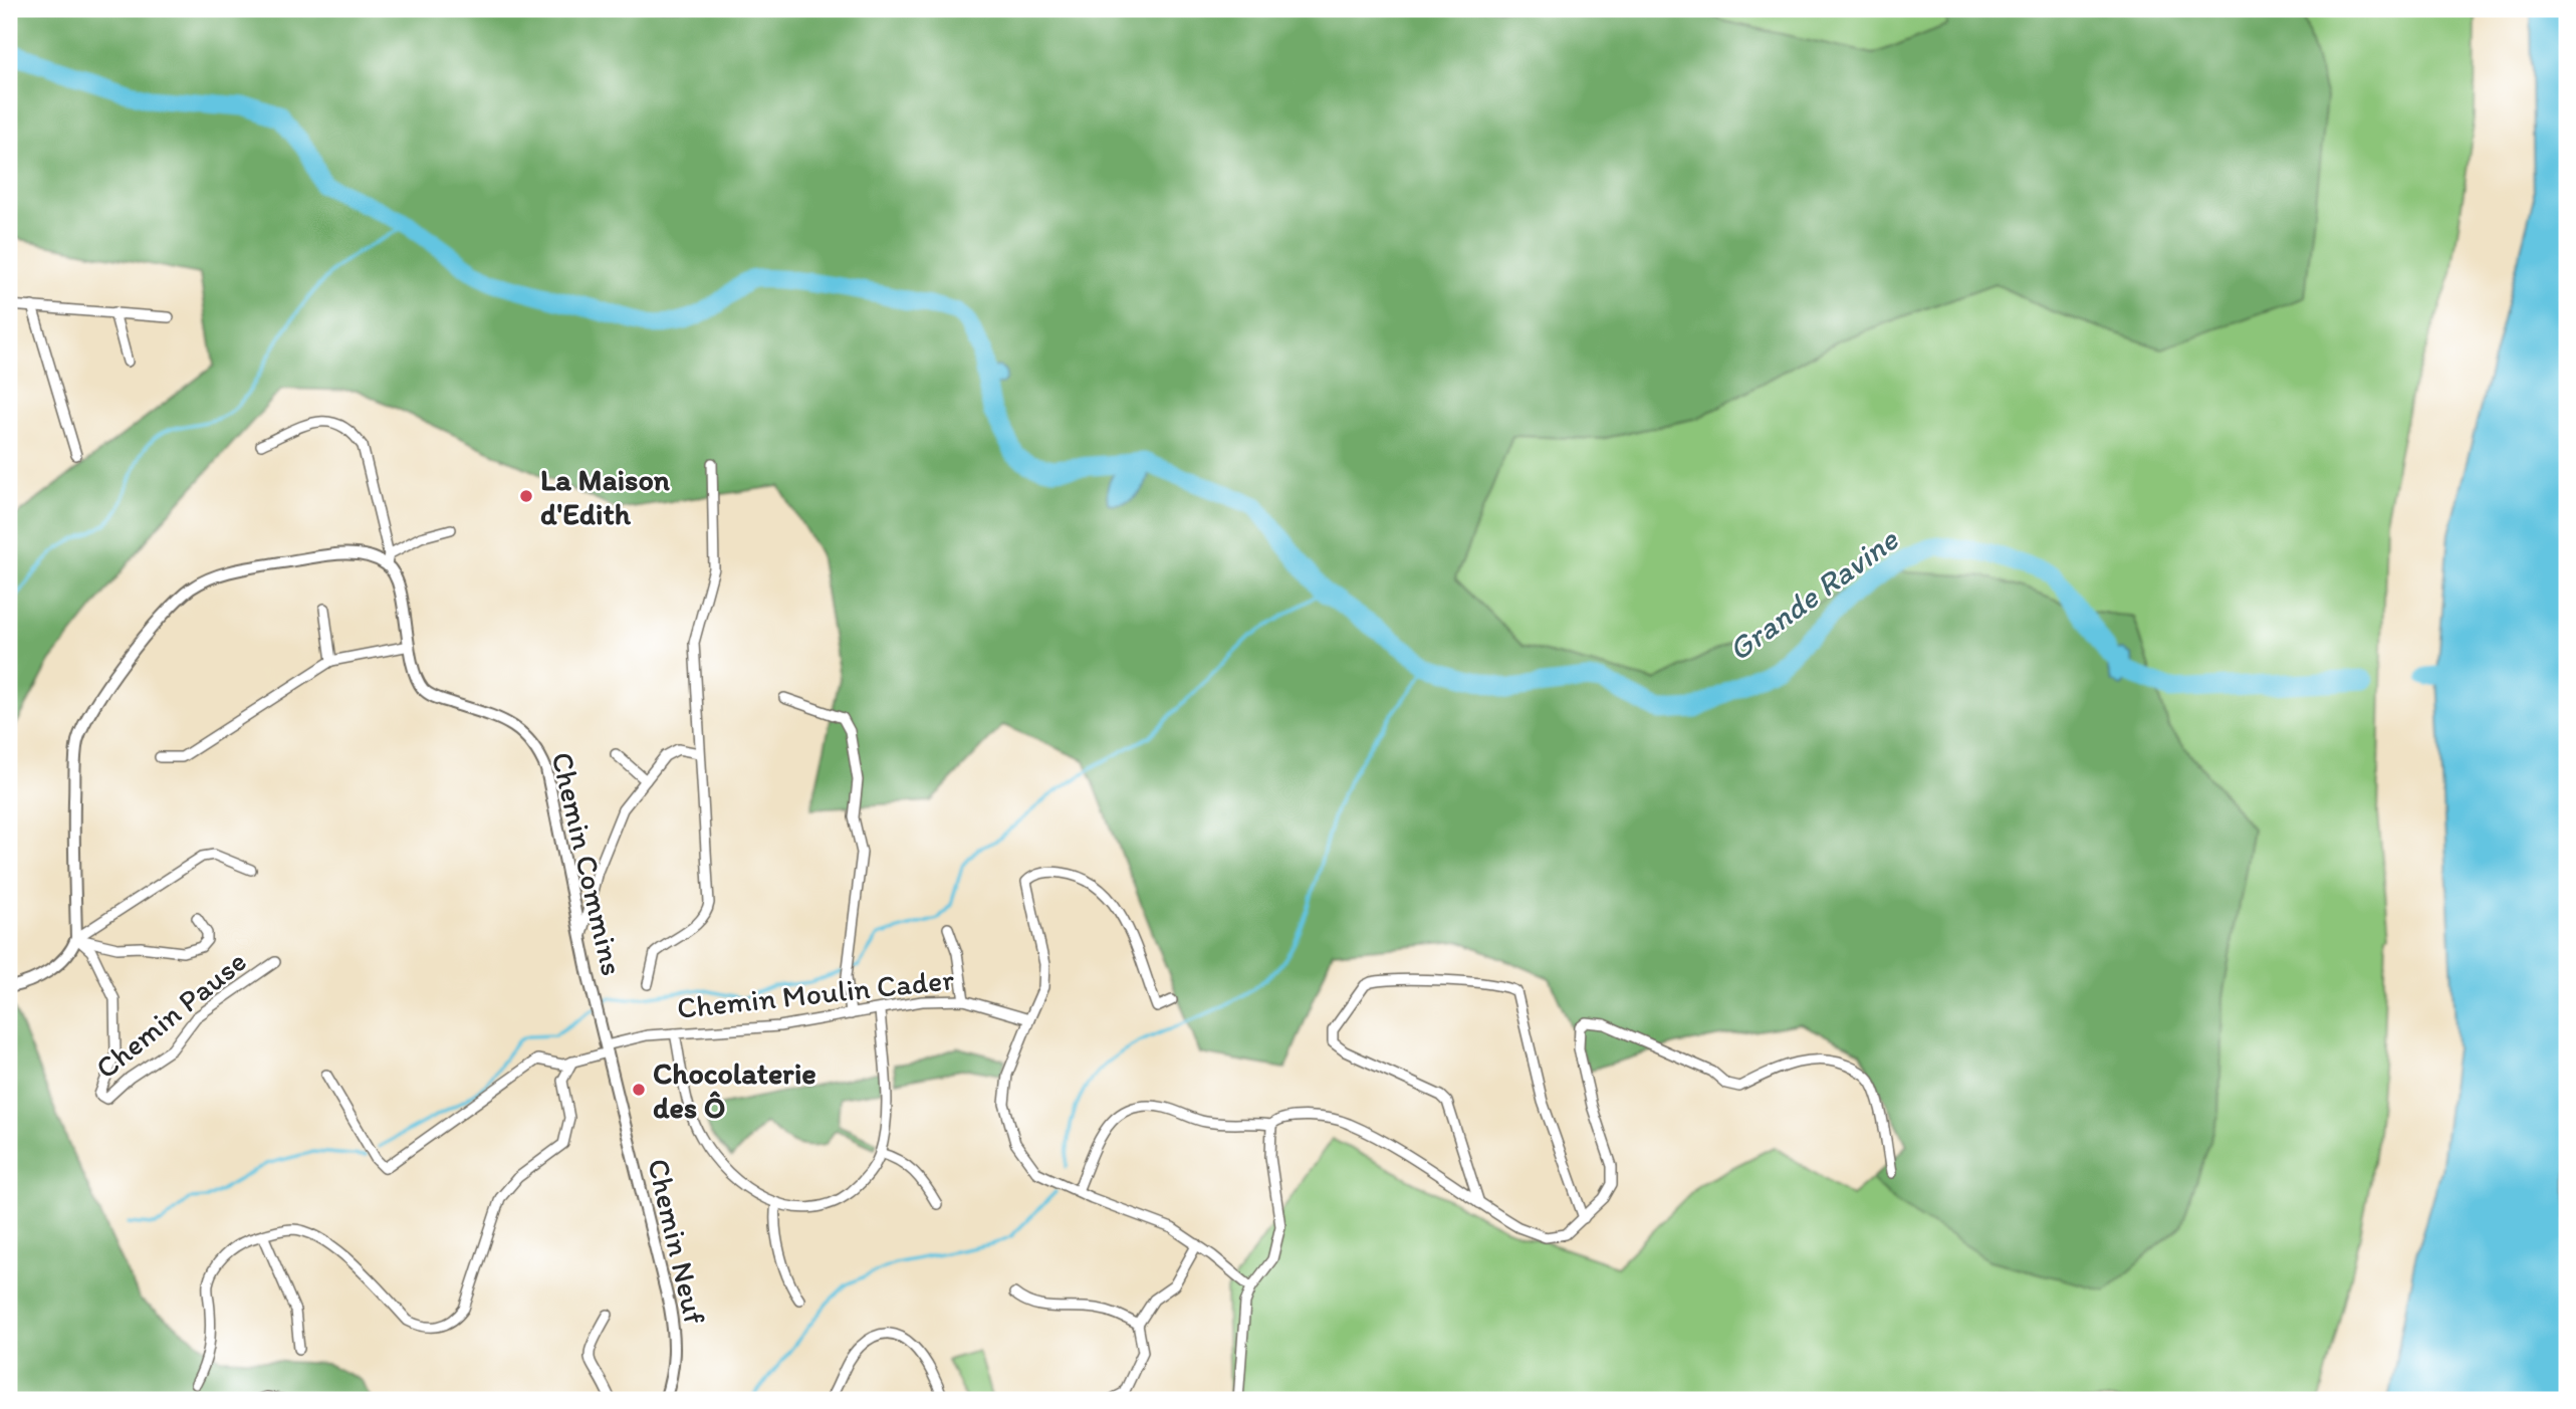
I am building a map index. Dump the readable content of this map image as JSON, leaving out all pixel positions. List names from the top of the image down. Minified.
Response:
{"streets":{"street":["Chemin Commins","Chemin Moulin Cader","Chemin Pause","Chemin Neuf"]},"crossings":[["Chemin Commins","Chemin Moulin Cader"],["Chemin Commins","Chemin Neuf"],["Chemin Moulin Cader","Chemin Neuf"]],"water":["Grande Ravine"],"places":["La Maison d'Edith","Chocolaterie des Ô"]}
